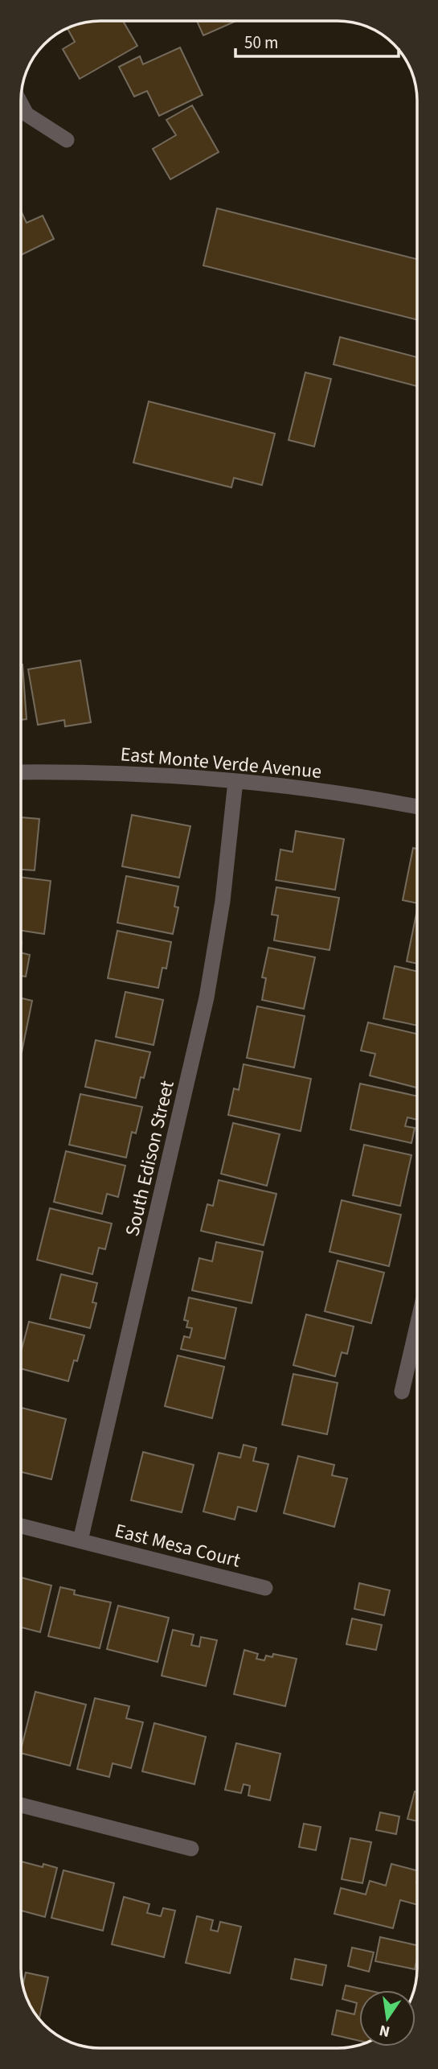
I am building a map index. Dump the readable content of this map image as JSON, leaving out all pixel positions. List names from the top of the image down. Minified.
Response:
{"streets":{"street":["East Monte Verde Avenue","South Edison Street","East Mesa Court"]},"crossings":[["East Monte Verde Avenue","South Edison Street"],["South Edison Street","East Mesa Court"]],"scale_bar":"50 m","north":"bottom"}
